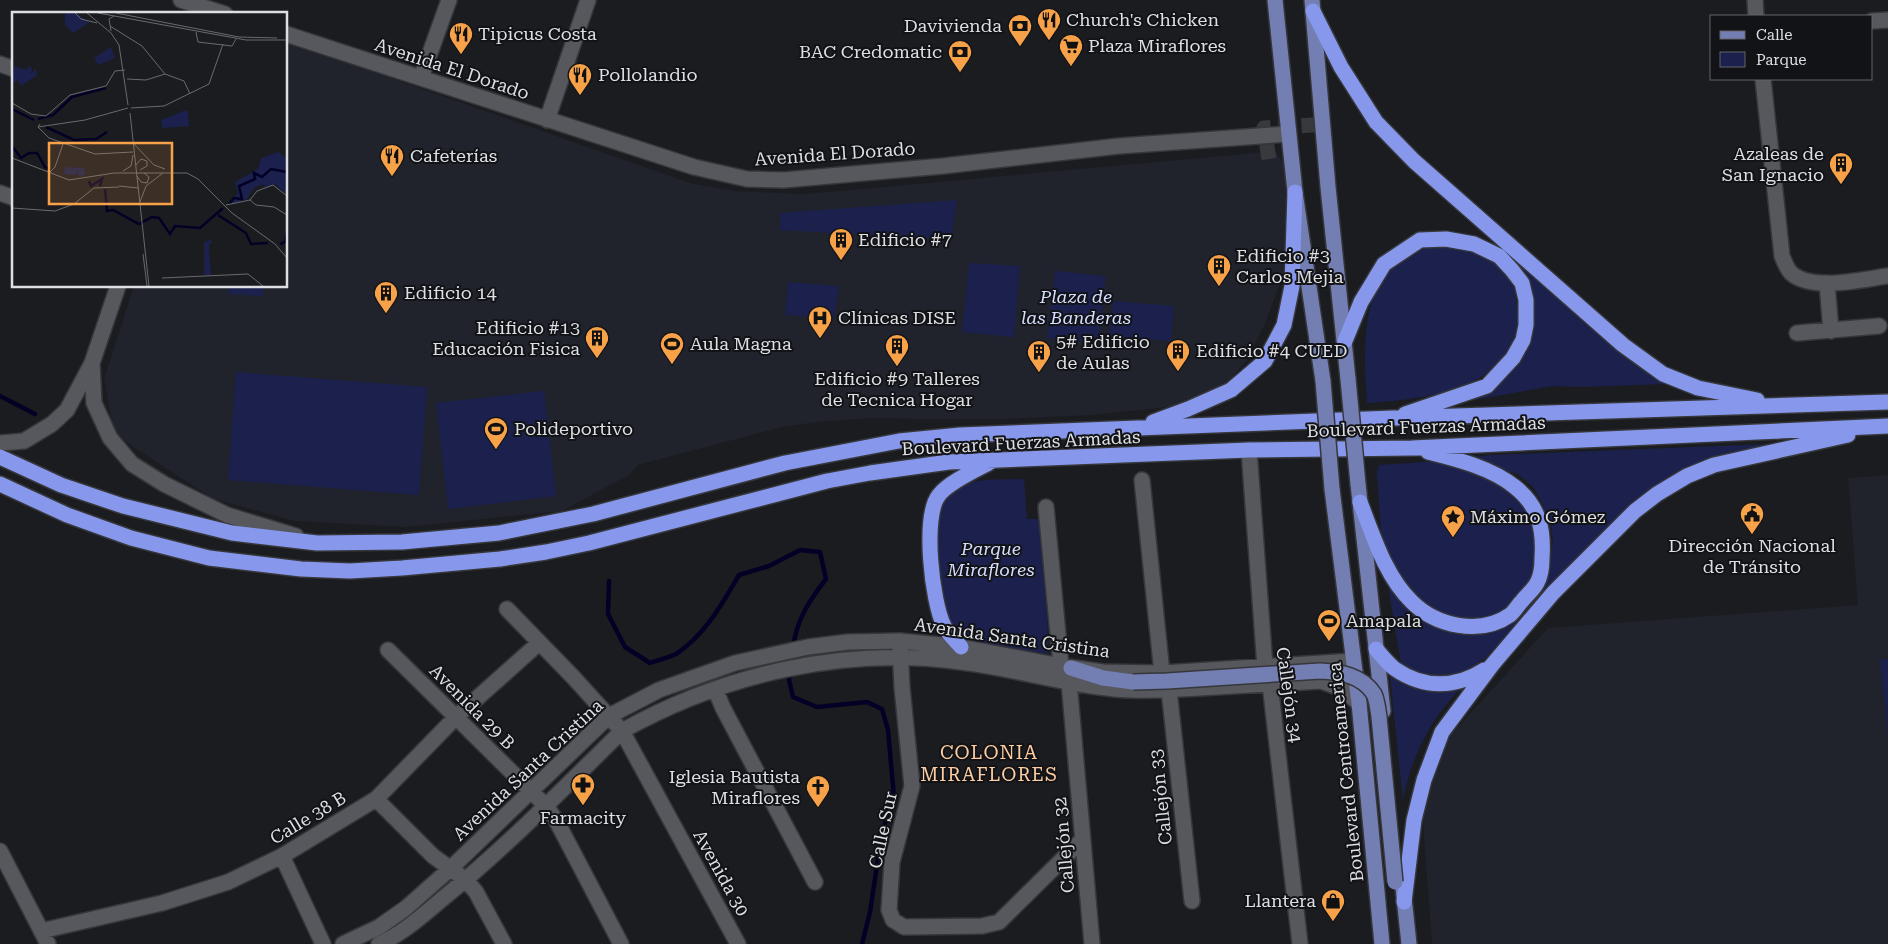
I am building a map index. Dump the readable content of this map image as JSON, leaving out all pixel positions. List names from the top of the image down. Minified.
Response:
{"streets":{"highway":["Boulevard Fuerzas Armadas"],"main road":["Boulevard Centroamerica"],"street":["Avenida El Dorado","Avenida Santa Cristina","Callejón 34","Avenida 29 B","Callejón 33","Calle 38 B","Calle Sur","Callejón 32","Avenida 30"]},"crossings":[["Avenida El Dorado","Boulevard Centroamerica"],["Boulevard Fuerzas Armadas","Callejón 34"],["Avenida Santa Cristina","Callejón 34"],["Avenida Santa Cristina","Avenida 29 B"],["Avenida Santa Cristina","Boulevard Centroamerica"],["Avenida Santa Cristina","Callejón 33"],["Avenida Santa Cristina","Calle Sur"],["Avenida Santa Cristina","Callejón 32"],["Avenida Santa Cristina","Avenida 30"],["Avenida 29 B","Calle 38 B"],["Calle 38 B","Avenida 30"],["Calle Sur","Callejón 32"]],"districts":["COLONIA MIRAFLORES"],"parks":["Plaza de las Banderas","Parque Miraflores"],"places":{"restaurant":["Church's Chicken","Tipicus Costa","Pollolandio","Cafeterías"],"bank":["Davivienda","BAC Credomatic"],"supermarket":["Plaza Miraflores"],"building":["Azaleas de San Ignacio","Edificio #7","Edificio #3 Carlos Mejia","Edificio 14","Edificio #13 Educación Fisica","Edificio #9 Talleres de Tecnica Hogar","Edificio #4 CUED","5# Edificio de Aulas"],"hospital":["Clínicas DISE"],"sports":["Aula Magna","Polideportivo","Amapala"],"public building":["Dirección Nacional de Tránsito"],"place":["Máximo Gómez"],"pharmacy":["Farmacity"],"church":["Iglesia Bautista Miraflores"],"shop":["Llantera"]},"legend":["Calle","Parque"]}
